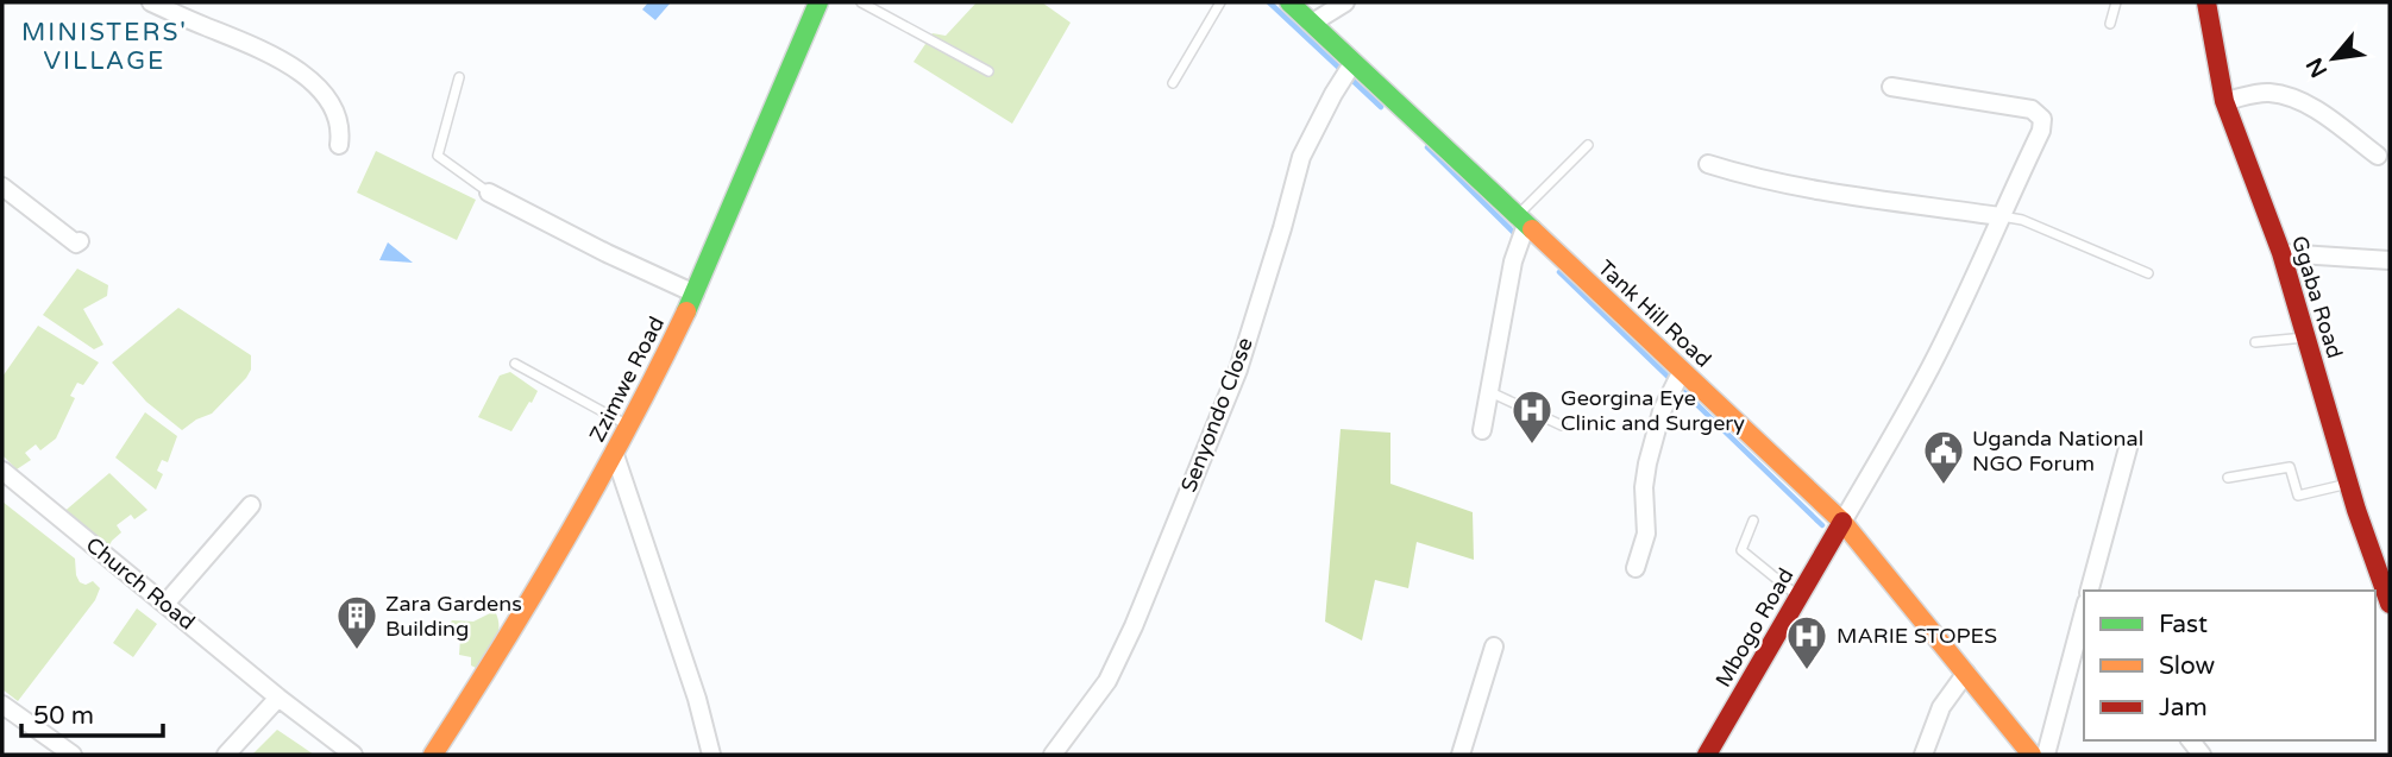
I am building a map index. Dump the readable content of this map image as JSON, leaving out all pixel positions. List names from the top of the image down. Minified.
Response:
{"streets":{"street":["Ggaba Road","Tank Hill Road","Zzimwe Road","Senyondo Close","Church Road","Mbogo Road"]},"crossings":[["Tank Hill Road","Senyondo Close"],["Tank Hill Road","Mbogo Road"]],"districts":["MINISTERS' VILLAGE"],"places":{"hospital":["Georgina Eye Clinic and Surgery","MARIE STOPES"],"public building":["Uganda National NGO Forum"],"building":["Zara Gardens Building"]},"legend":["Fast","Slow","Jam"],"scale_bar":"50 m","north":"bottom left"}
